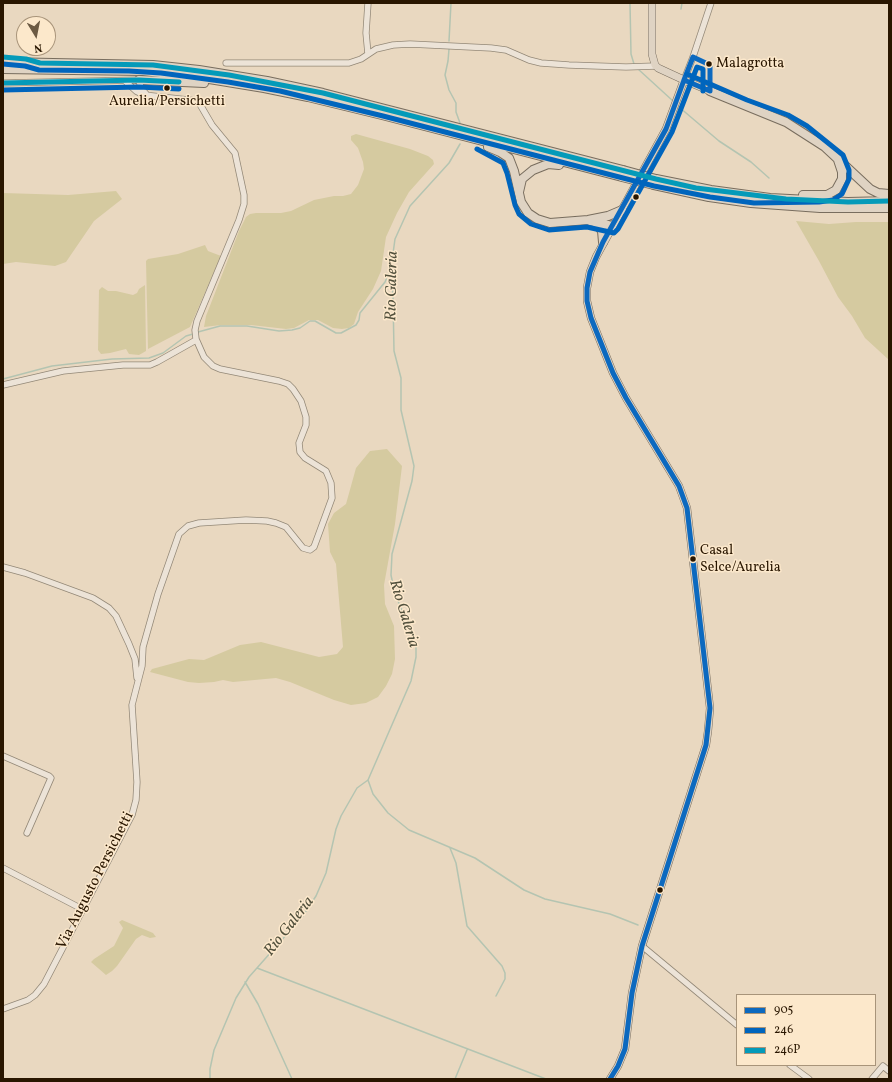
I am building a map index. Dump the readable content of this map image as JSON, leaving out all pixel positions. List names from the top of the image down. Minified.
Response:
{"streets":{"street":["Via Augusto Persichetti"]},"water":["Rio Galeria"],"places":["Malagrotta","Aurelia/Persichetti","Casal Selce/Aurelia"],"lines":["transit line 905","transit line 246P","transit line 246"],"legend":["905","246","246P"],"north":"bottom"}
